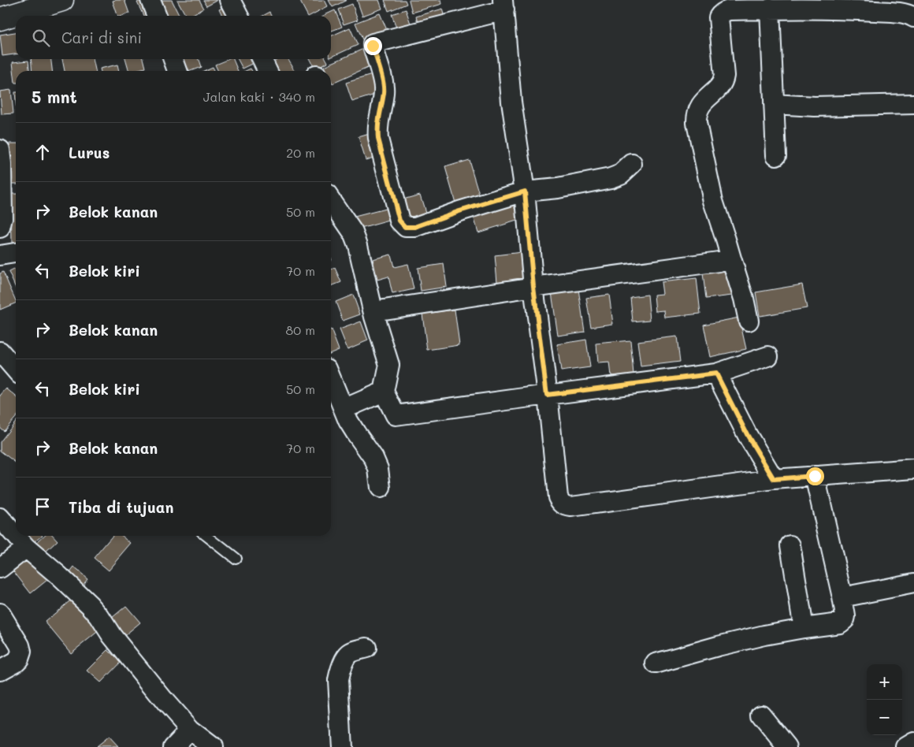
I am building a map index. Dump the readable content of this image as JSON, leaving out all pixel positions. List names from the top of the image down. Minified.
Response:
{"page":{"search":"Cari di sini","heading":["5 mnt","Jalan kaki · 340 m"],"list":[["Lurus","20 m"],["Belok kanan","50 m"],["Belok kiri","70 m"],["Belok kanan","80 m"],["Belok kiri","50 m"],["Belok kanan","70 m"],"Tiba di tujuan"],"map_buttons":["+","−"]}}
